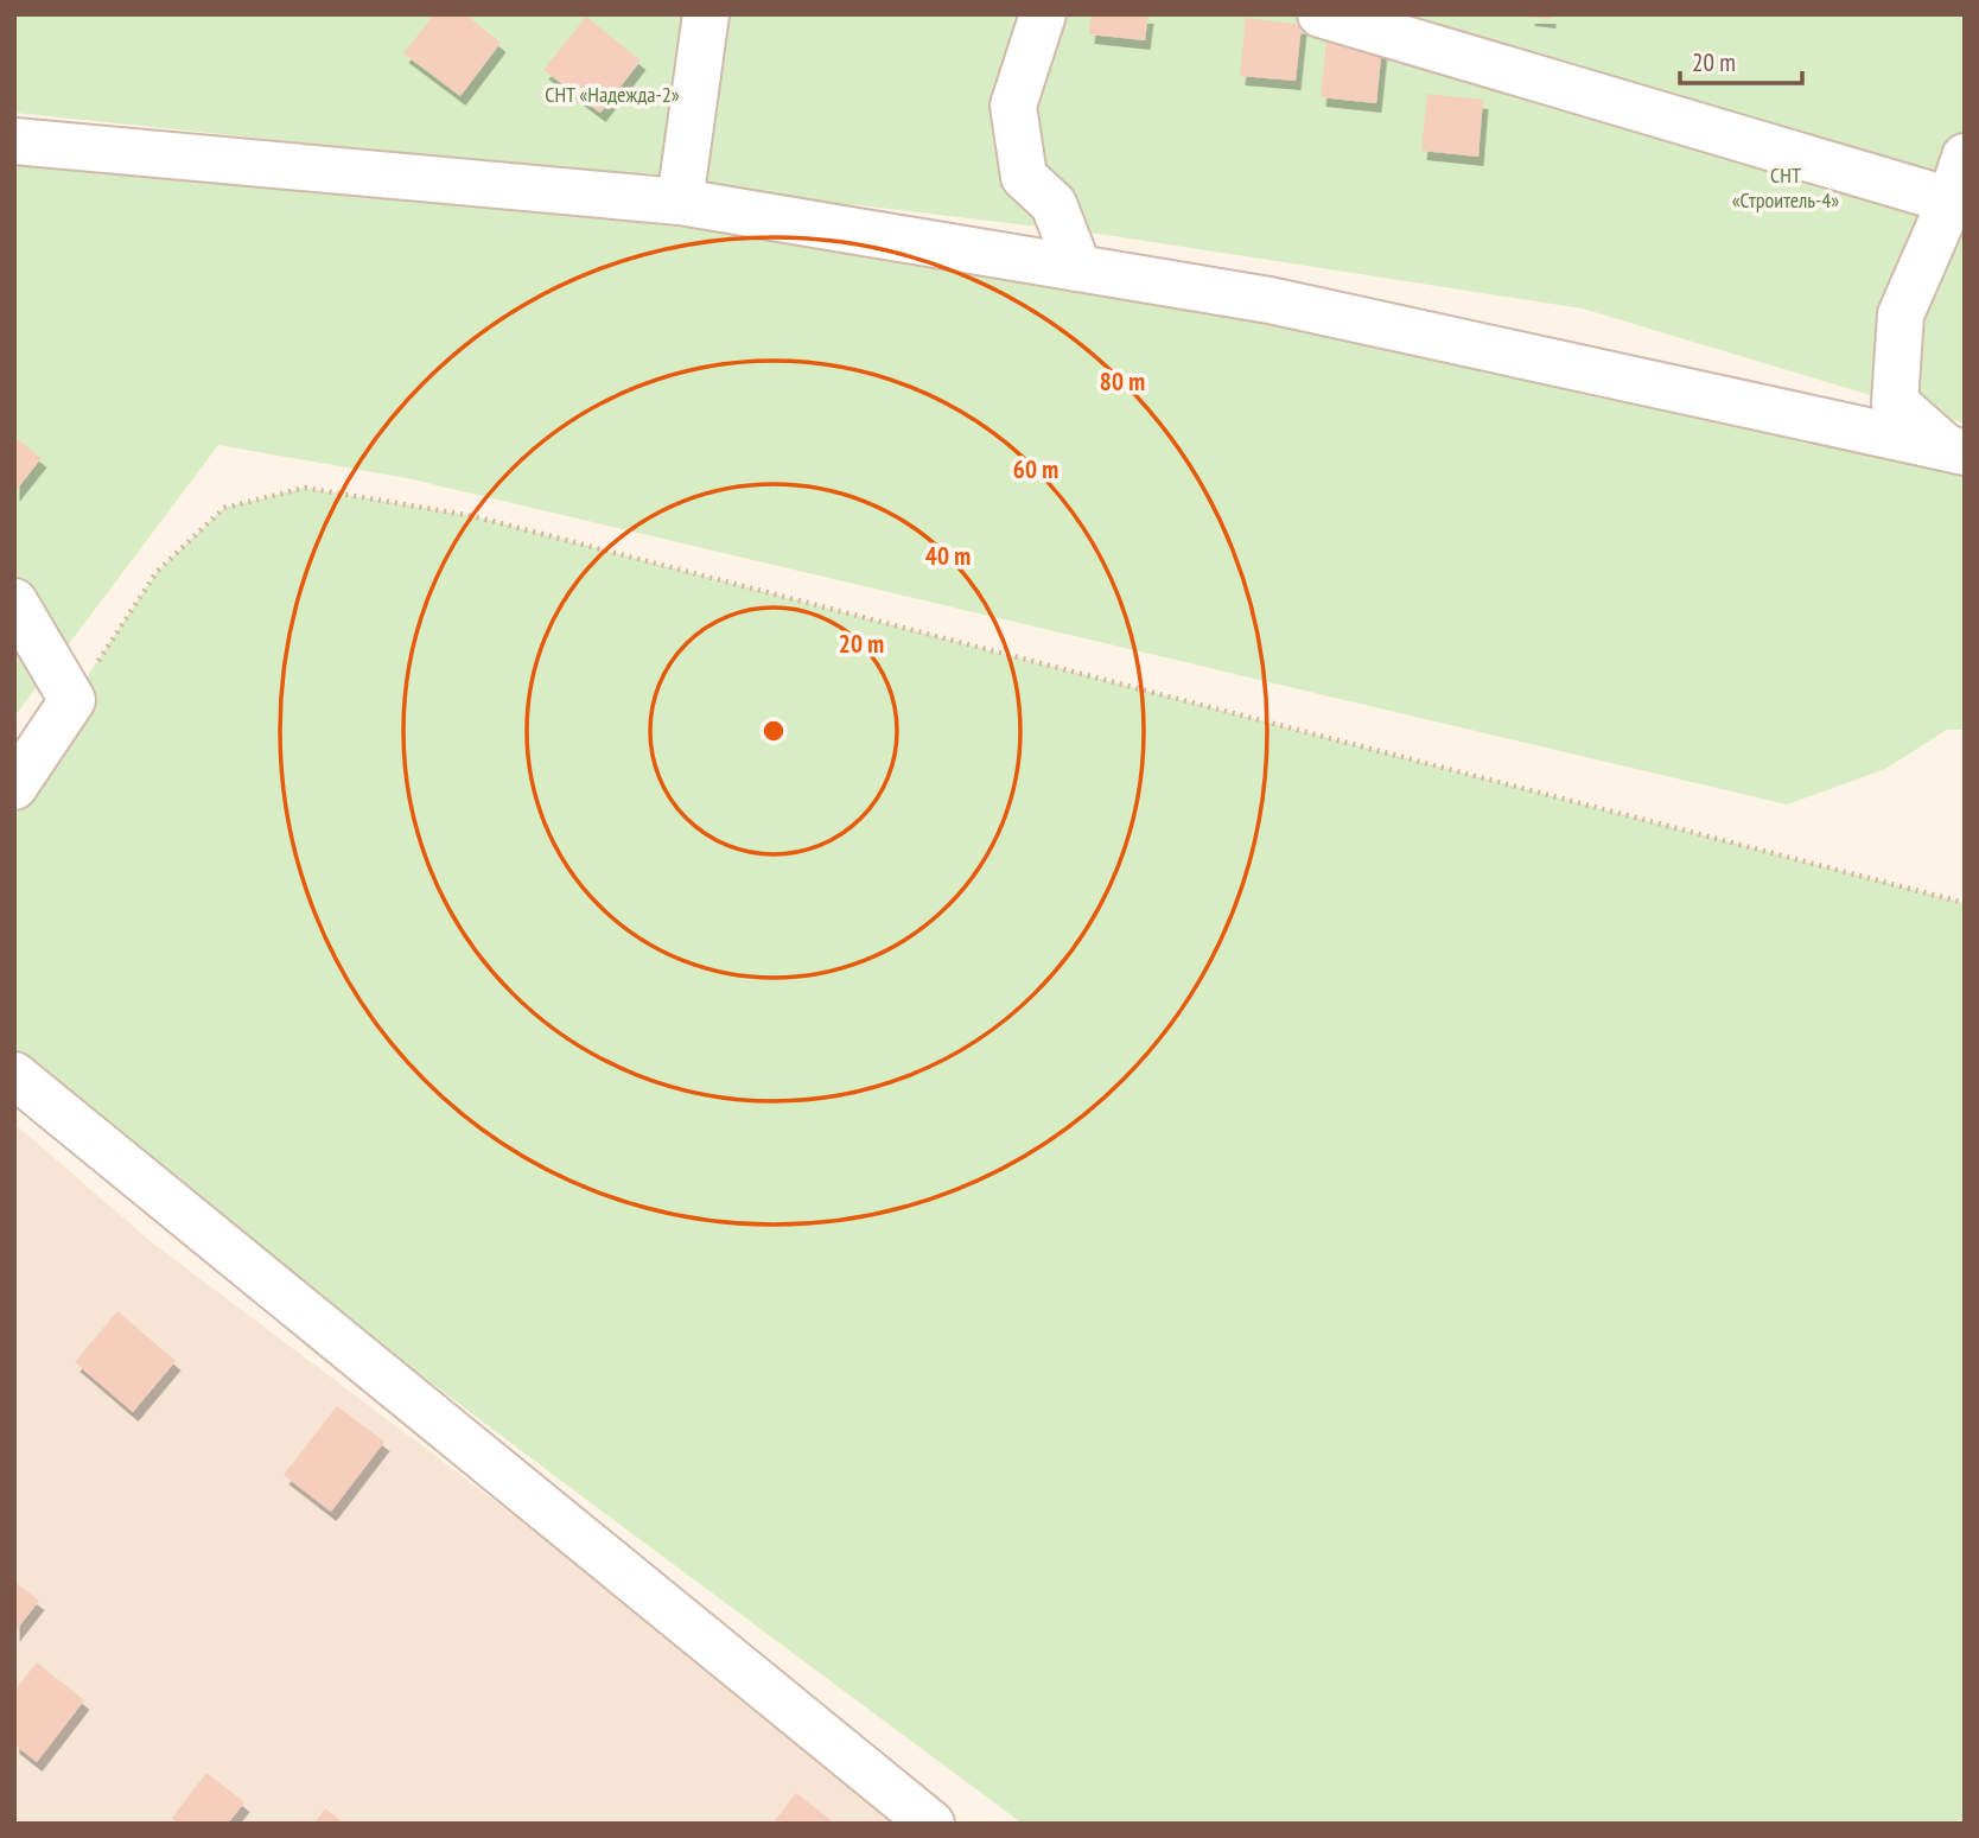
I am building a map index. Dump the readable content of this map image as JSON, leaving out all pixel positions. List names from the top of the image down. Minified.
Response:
{"parks":["СНТ «Надежда-2»","СНТ «Строитель-4»"],"scale_bar":"20 m","rings":["80 m","60 m","40 m","20 m"]}
